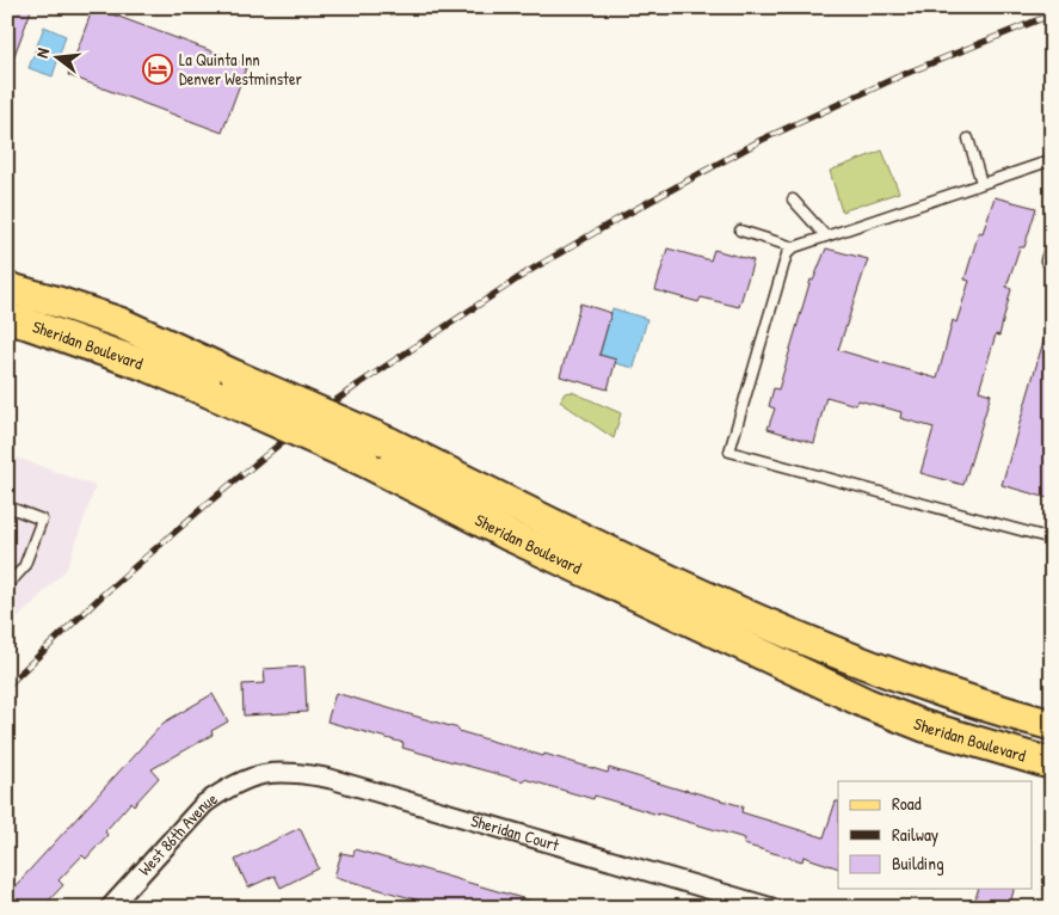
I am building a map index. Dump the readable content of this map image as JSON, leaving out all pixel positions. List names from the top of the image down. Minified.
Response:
{"streets":{"main road":["Sheridan Boulevard"],"street":["Sheridan Court","West 86th Avenue"]},"crossings":[["Sheridan Court","West 86th Avenue"]],"places":{"hotel":["La Quinta Inn Denver Westminster"]},"legend":["Road","Railway","Building"],"north":"left"}
